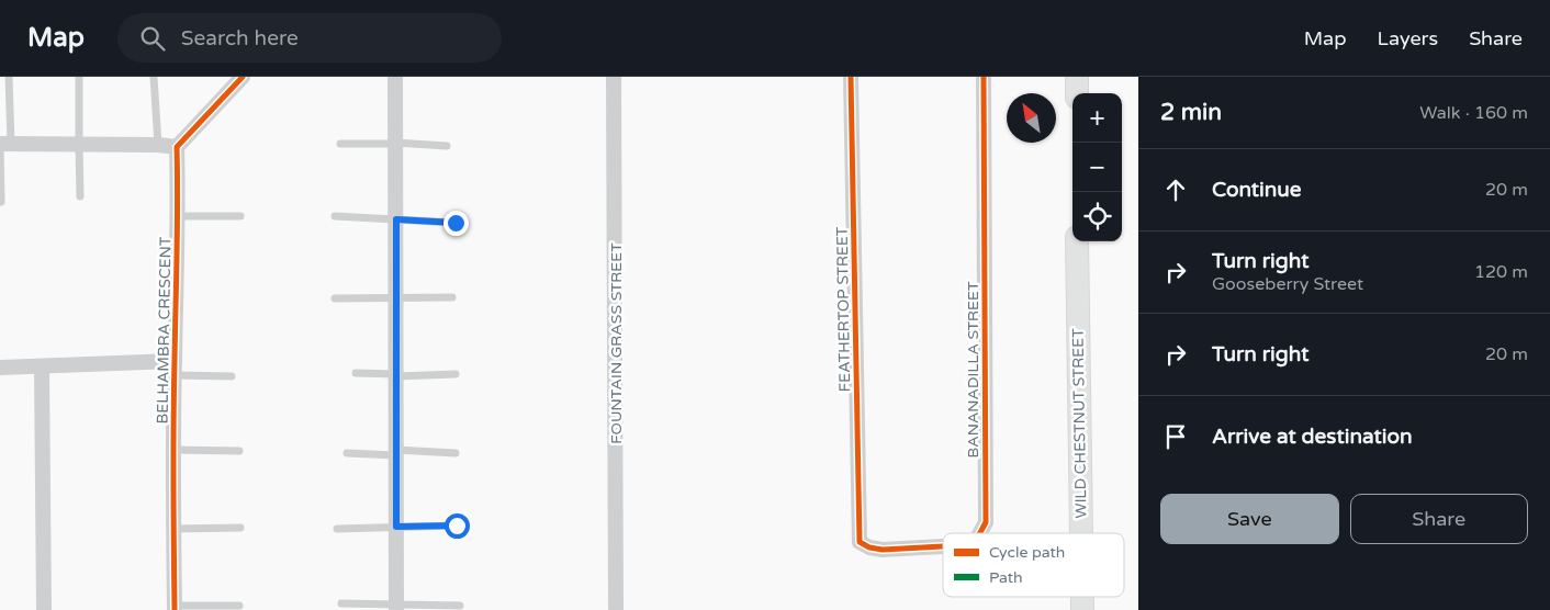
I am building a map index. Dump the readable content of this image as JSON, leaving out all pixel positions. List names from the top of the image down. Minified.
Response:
{"streets":{"street":["FEATHERTOP STREET","BELHAMBRA CRESCENT","FOUNTAIN GRASS STREET","BANANADILLA STREET","WILD CHESTNUT STREET"]},"crossings":[["FEATHERTOP STREET","BANANADILLA STREET"]],"legend":["Cycle path","Path"],"north":"top left","page":{"header":"Map","search":"Search here","nav":["Map","Layers","Share"],"heading":["2 min","Walk · 160 m"],"map_buttons":["+","−"],"list":[["Continue","20 m"],["Turn right","Gooseberry Street","120 m"],["Turn right","20 m"],"Arrive at destination"],"buttons":["Save","Share"]}}
